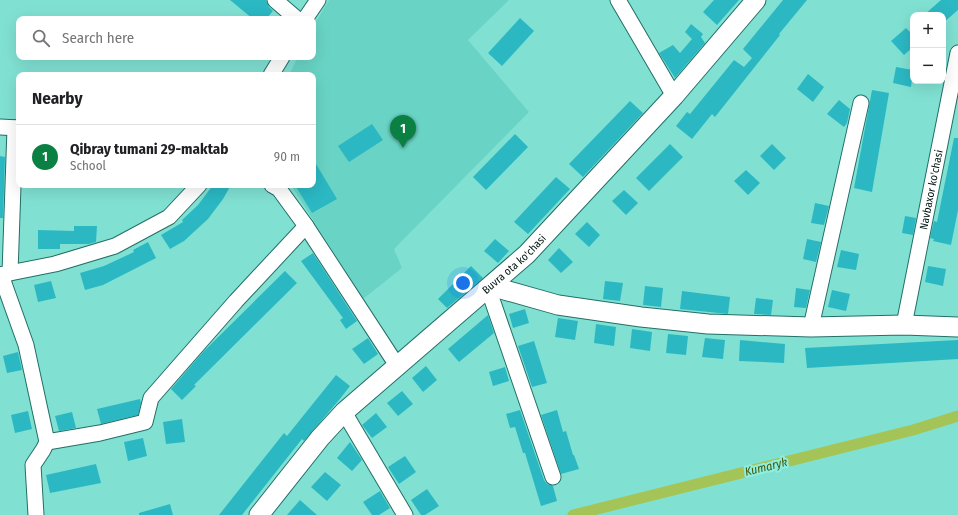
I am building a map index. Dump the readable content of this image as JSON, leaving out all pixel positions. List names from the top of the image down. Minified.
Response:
{"streets":{"main road":["Buvra ota ko'chasi"],"street":["Navbaxor ko'chasi"]},"water":["Kumaryk"],"page":{"map_buttons":["+","−"],"search":"Search here","heading":"Nearby","pins":"1","list":[{"mark":"1","name":"Qibray tumani 29-maktab","note":"School","value":"90 m"}]}}
